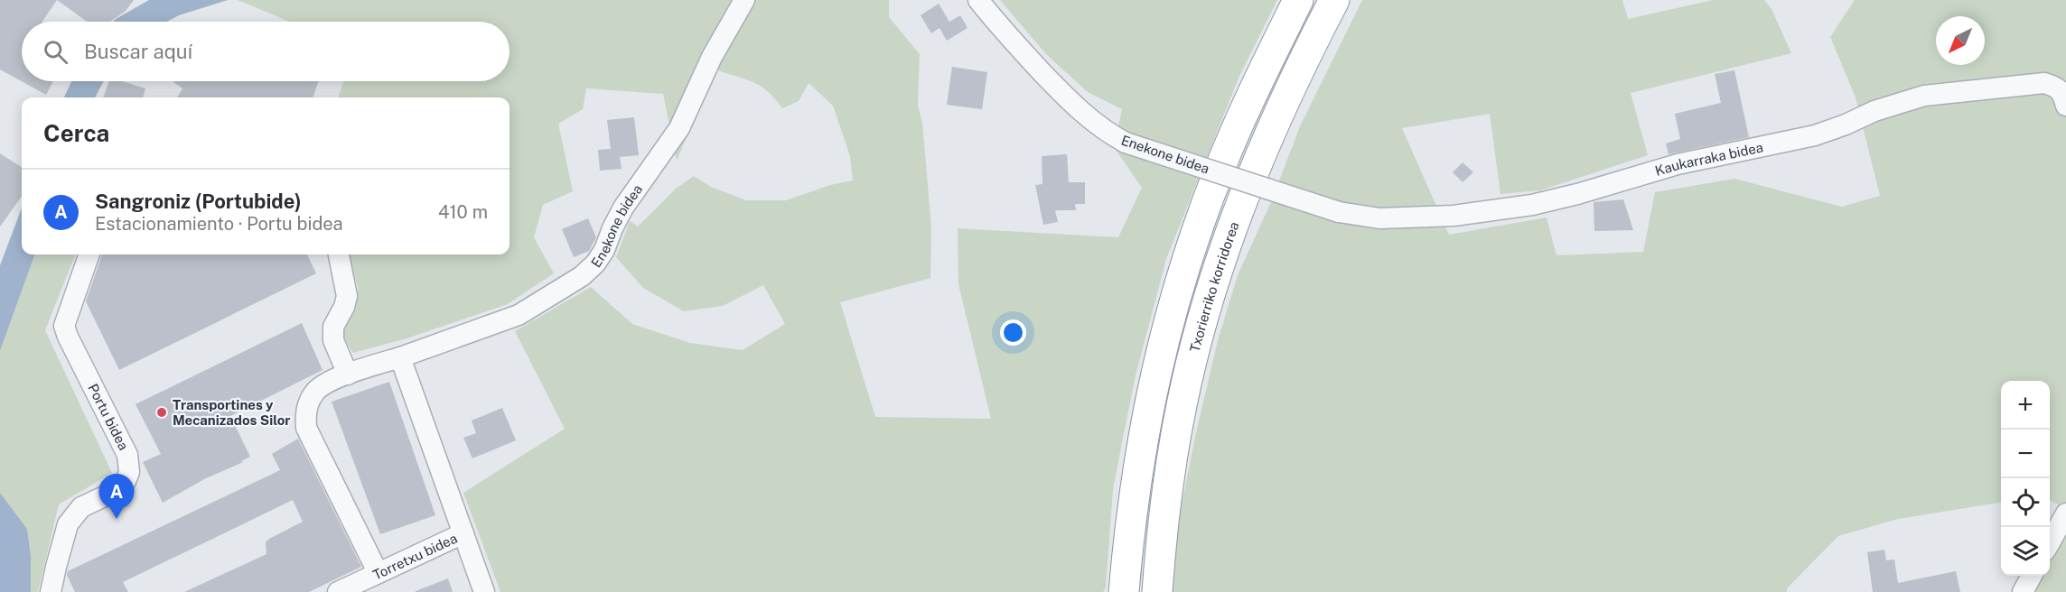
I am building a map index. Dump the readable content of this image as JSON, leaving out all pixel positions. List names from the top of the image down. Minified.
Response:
{"streets":{"highway":["Txorierriko korridorea"],"street":["Enekone bidea","Kaukarraka bidea","Portu bidea","Torretxu bidea"]},"crossings":[["Enekone bidea","Kaukarraka bidea"],["Enekone bidea","Torretxu bidea"]],"places":["Transportines y Mecanizados Silor"],"north":"bottom left","page":{"search":"Buscar aquí","heading":"Cerca","list":[{"mark":"A","name":"Sangroniz (Portubide)","note":"Estacionamiento · Portu bidea","value":"410 m"}],"map_buttons":["+","−"],"pins":"A"}}
